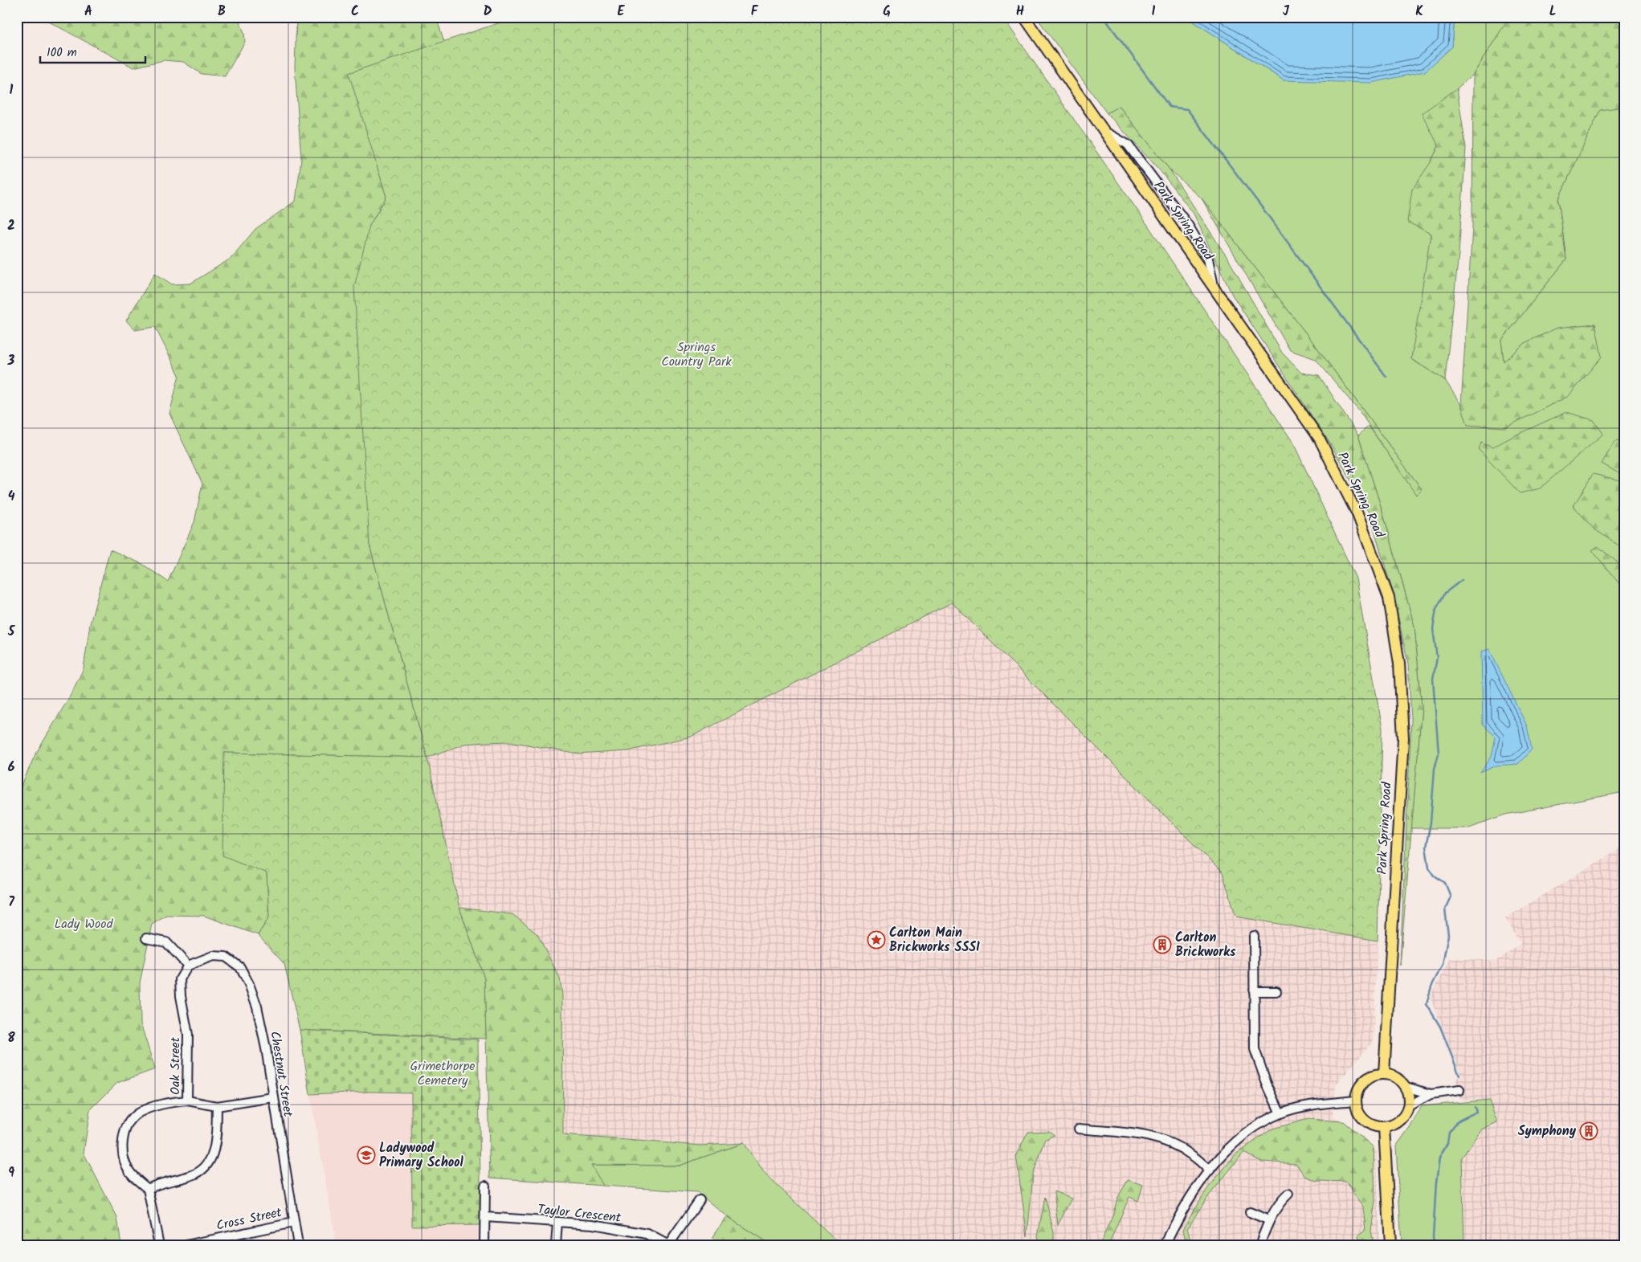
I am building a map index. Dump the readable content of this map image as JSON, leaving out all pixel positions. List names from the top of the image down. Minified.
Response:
{"streets":{"main road":["Park Spring Road"],"street":["Oak Street","Chestnut Street","Taylor Crescent","Cross Street"]},"crossings":[["Oak Street","Chestnut Street"],["Chestnut Street","Cross Street"]],"parks":["Springs Country Park","Lady Wood","Grimethorpe Cemetery"],"places":{"place":["Carlton Main Brickworks SSSI"],"building":["Carlton Brickworks","Symphony"],"school or university":["Ladywood Primary School"]},"scale_bar":"100 m","grid":{"columns":["A","B","C","D","E","F","G","H","I","J","K","L"],"rows":["1","2","3","4","5","6","7","8","9"]}}
